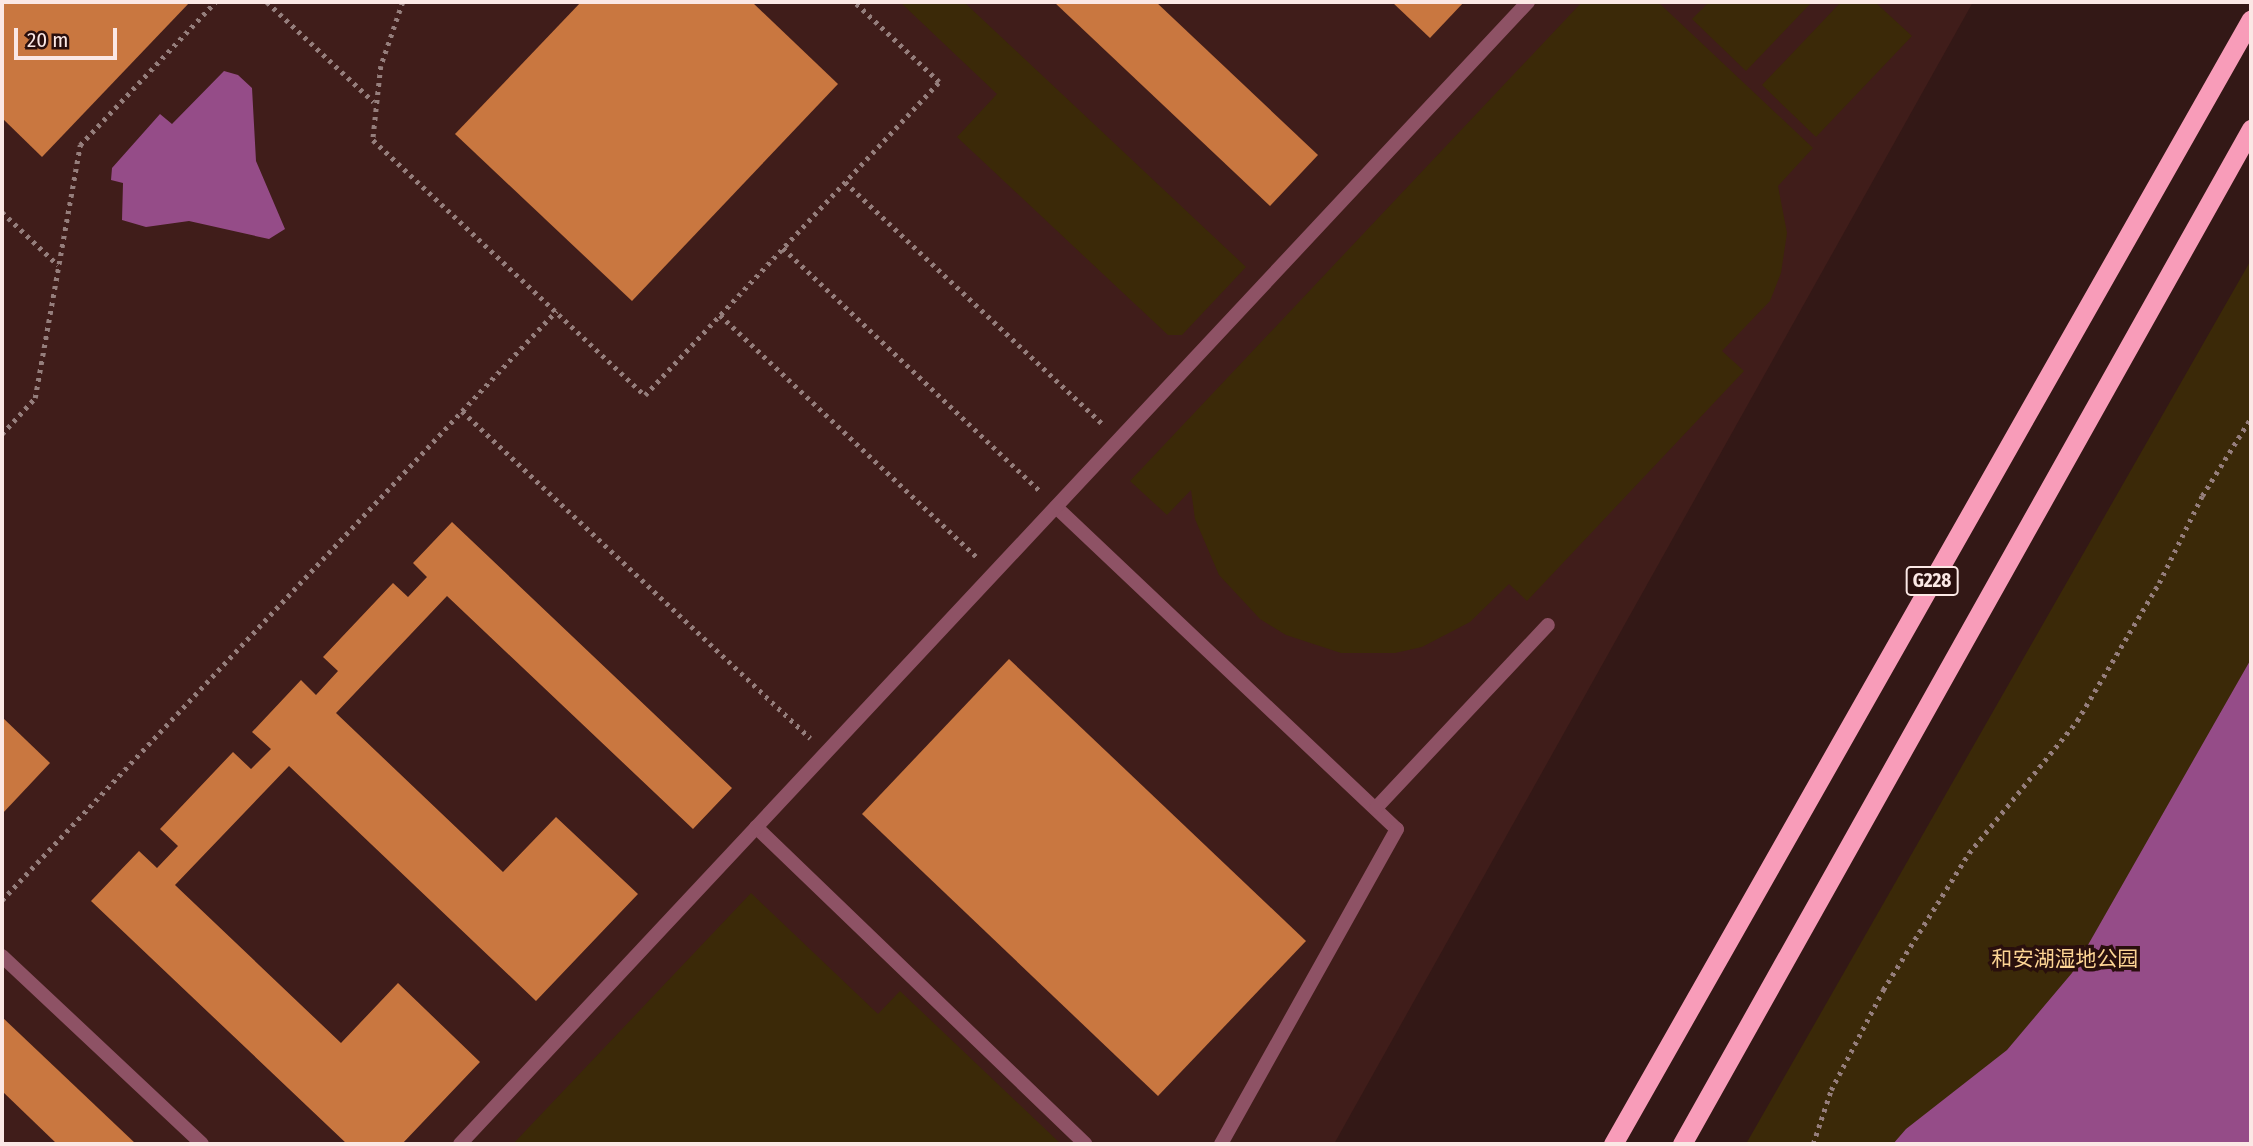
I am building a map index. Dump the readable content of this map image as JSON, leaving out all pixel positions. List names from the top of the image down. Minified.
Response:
{"streets":{"highway":["G228"]},"parks":["和安湖湿地公园"],"scale_bar":"20 m"}
